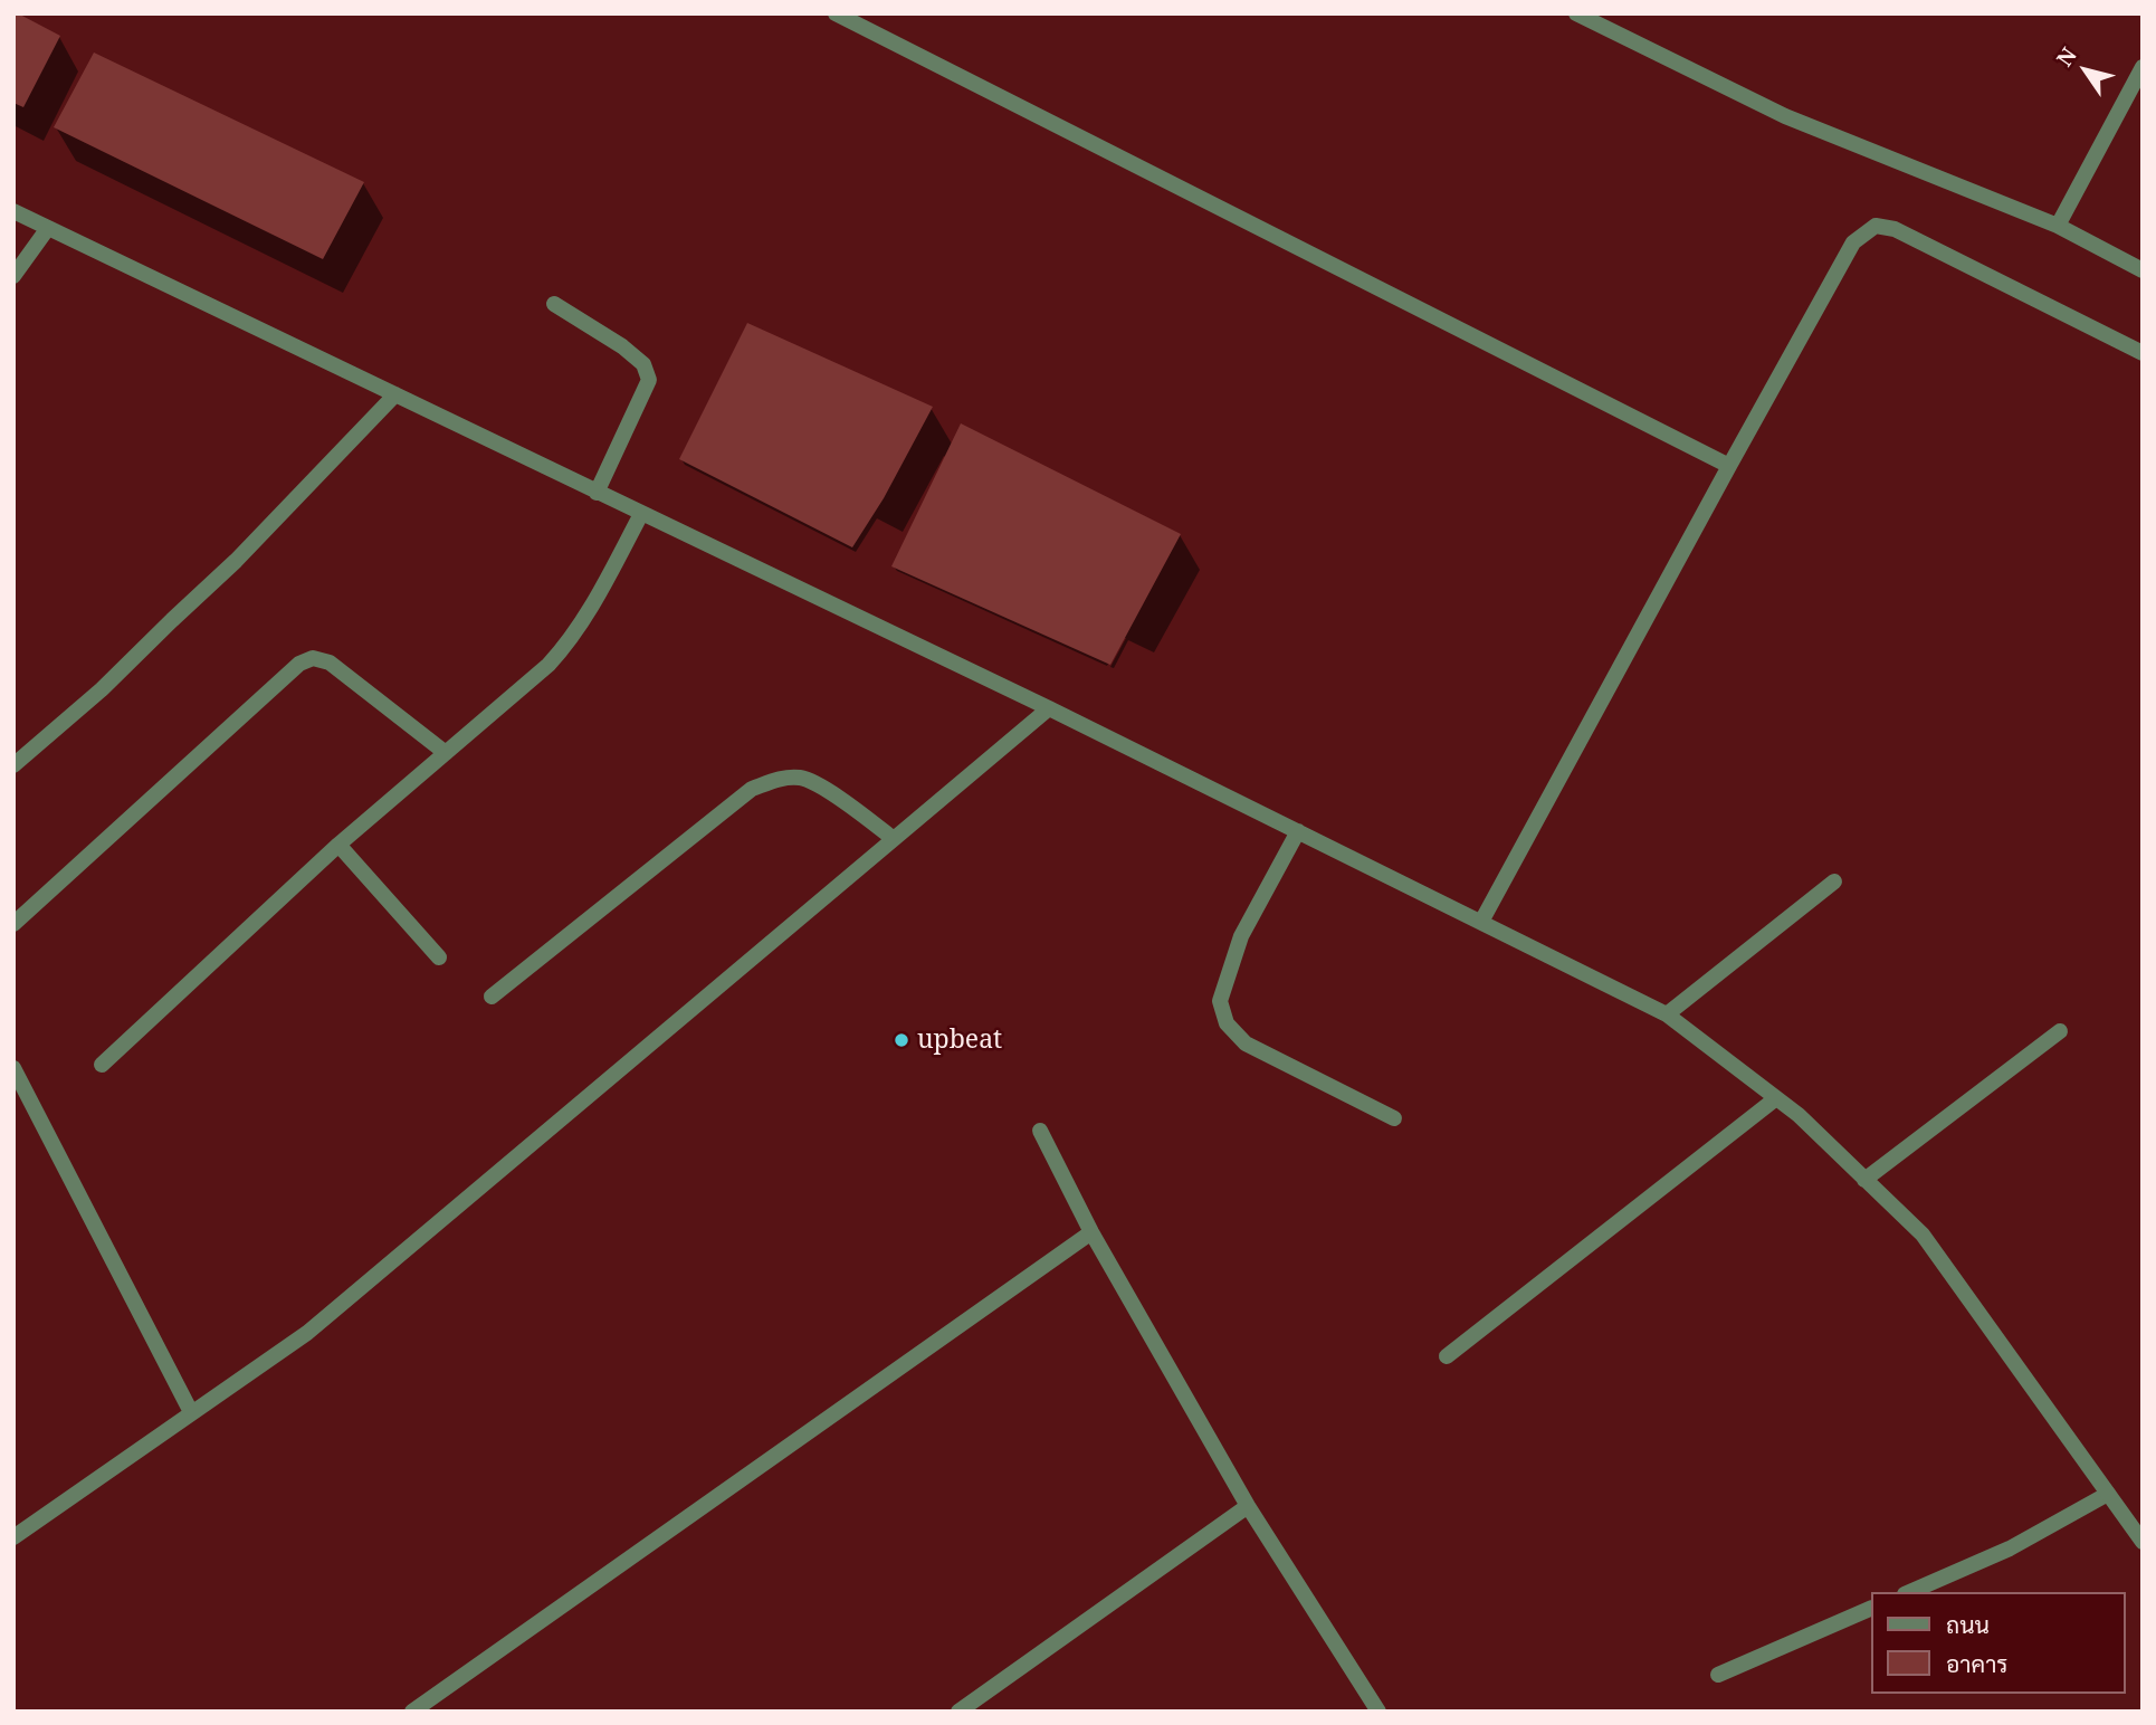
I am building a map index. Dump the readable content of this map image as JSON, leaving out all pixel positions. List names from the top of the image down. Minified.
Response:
{"places":["upbeat"],"legend":["ถนน","อาคาร"],"north":"top left"}
